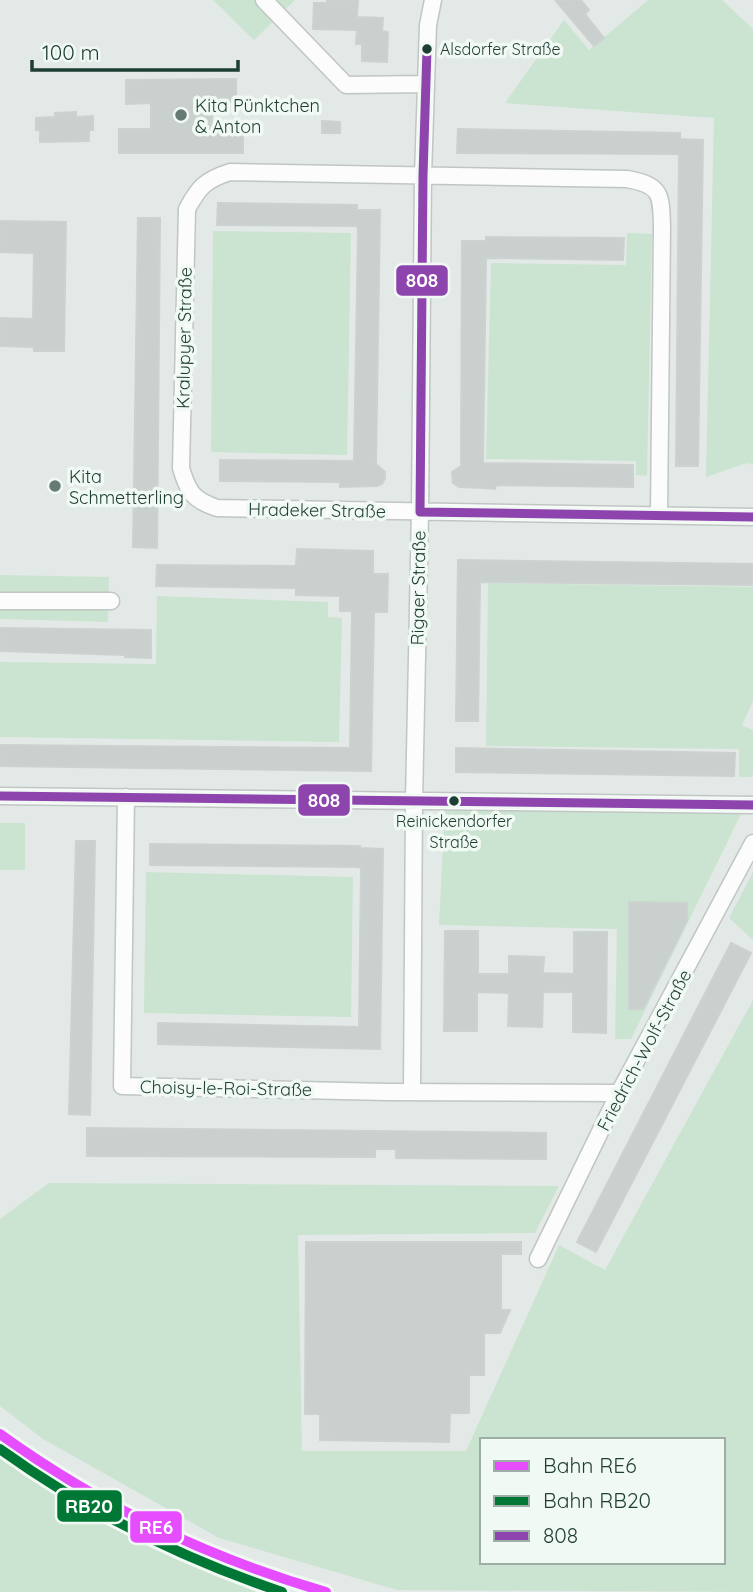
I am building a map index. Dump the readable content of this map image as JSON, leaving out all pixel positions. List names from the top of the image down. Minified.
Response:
{"streets":{"street":["Kralupyer Straße","Hradeker Straße","Rigaer Straße","Friedrich-Wolf-Straße","Choisy-le-Roi-Straße"]},"crossings":[["Kralupyer Straße","Hradeker Straße"],["Kralupyer Straße","Rigaer Straße"],["Hradeker Straße","Rigaer Straße"],["Rigaer Straße","Choisy-le-Roi-Straße"],["Friedrich-Wolf-Straße","Choisy-le-Roi-Straße"]],"places":["Alsdorfer Straße","Kita Pünktchen & Anton","Kita Schmetterling","Reinickendorfer Straße"],"lines":["transit line 808","rail line RE6","rail line RB20"],"legend":["Bahn RE6","Bahn RB20","808"],"scale_bar":"100 m"}
